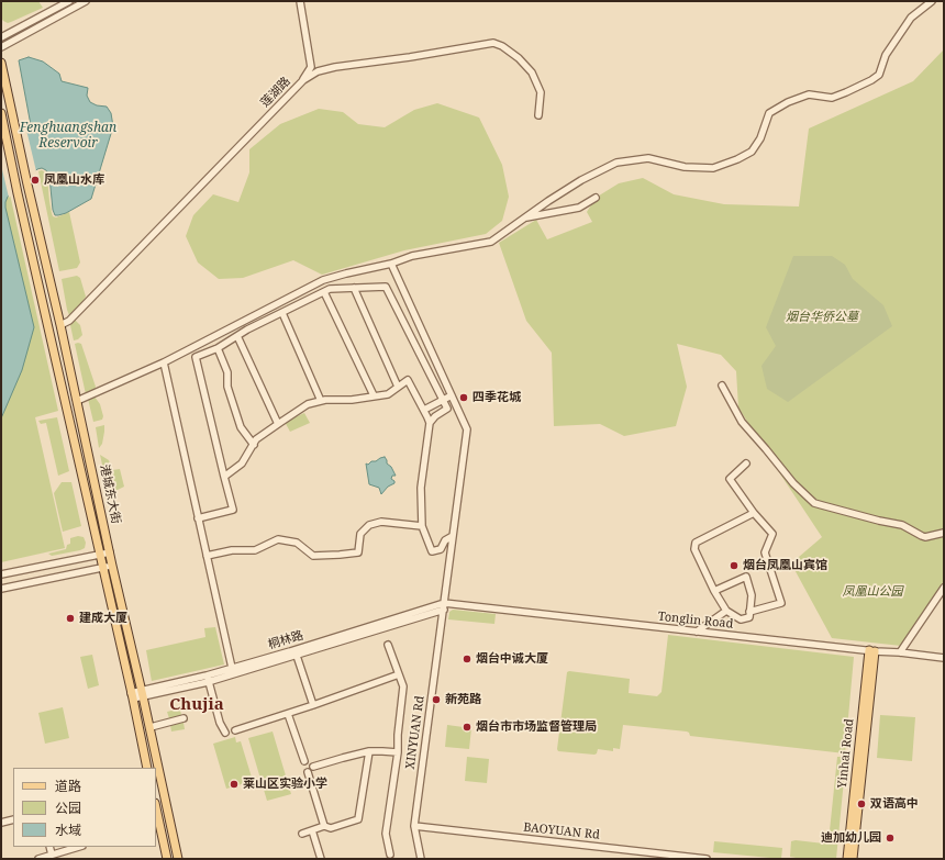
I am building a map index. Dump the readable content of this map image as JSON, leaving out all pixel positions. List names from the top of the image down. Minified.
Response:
{"streets":{"main road":["港城东大街","Yinhai Road"],"street":["莲湖路","Tonglin Road","桐林路","XINYUAN Rd","BAOYUAN Rd"]},"crossings":[["莲湖路","港城东大街"],["港城东大街","桐林路"],["Tonglin Road","桐林路"],["Tonglin Road","Yinhai Road"],["桐林路","XINYUAN Rd"],["XINYUAN Rd","BAOYUAN Rd"]],"districts":["Chujia"],"water":["Fenghuangshan Reservoir"],"parks":["烟台华侨公墓","凤凰山公园"],"places":["凤凰山水库","四季花城","烟台凤凰山宾馆","建成大厦","烟台中诚大厦","新苑路","烟台市市场监督管理局","莱山区实验小学","双语高中","迪加幼儿园"],"legend":["道路","公园","水域"]}
